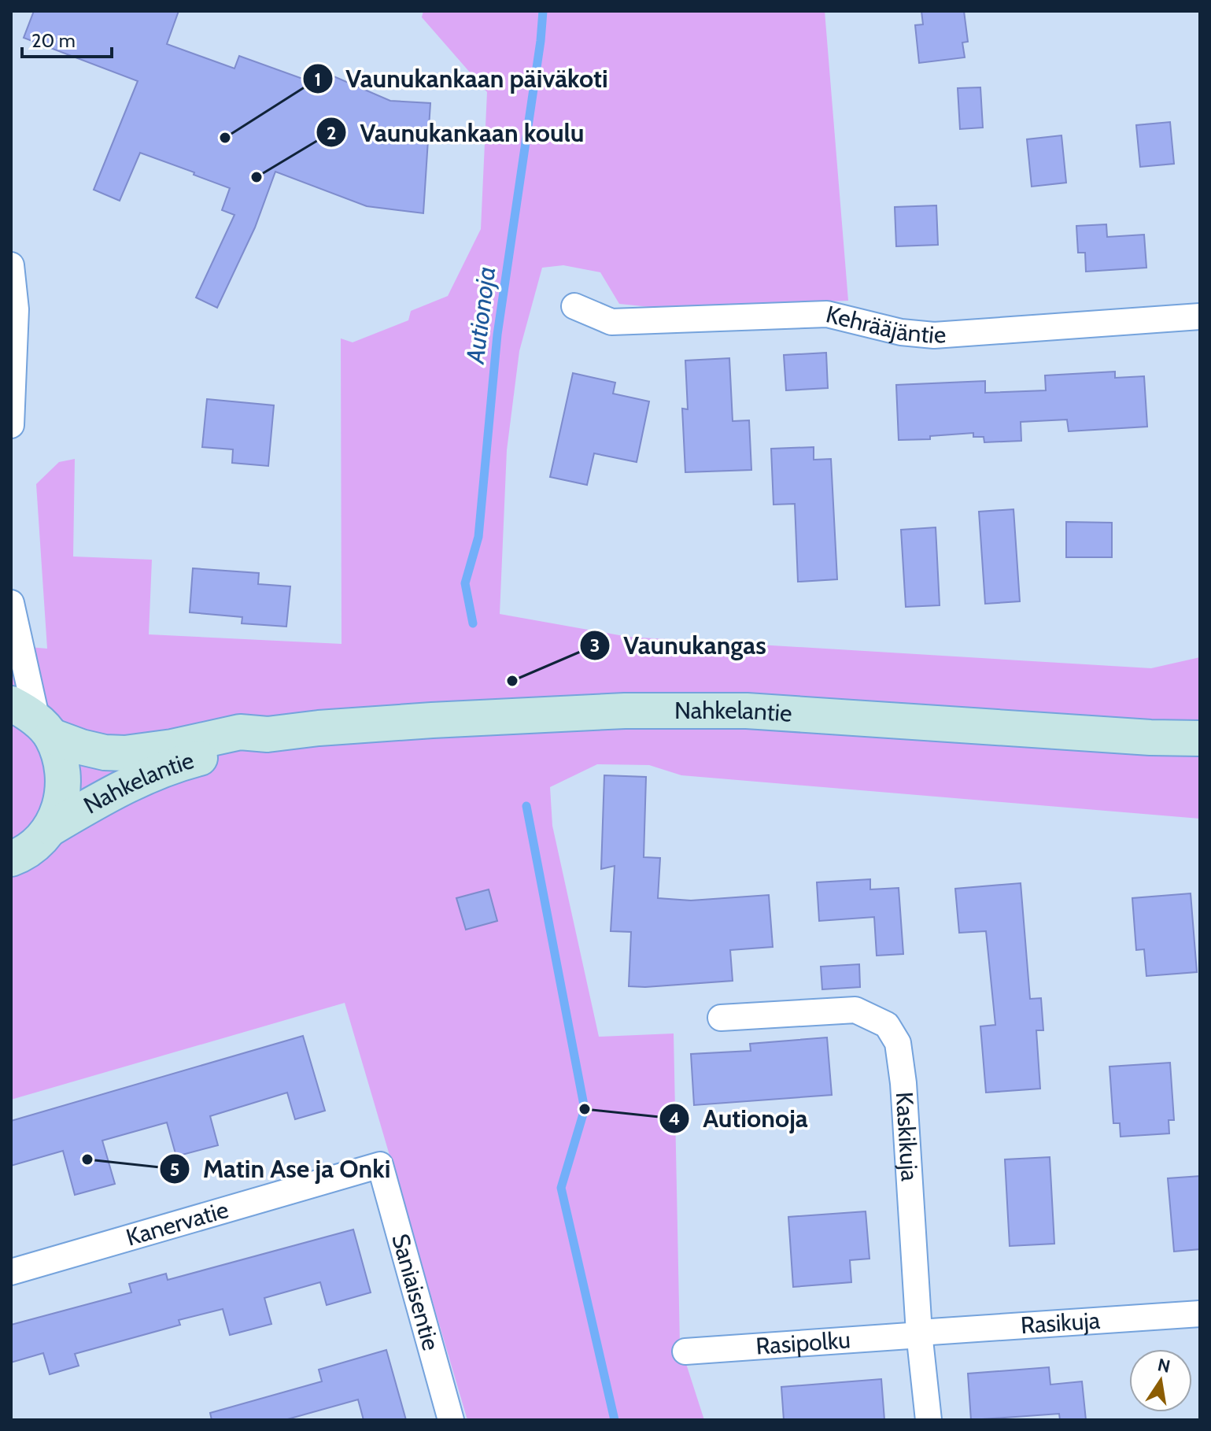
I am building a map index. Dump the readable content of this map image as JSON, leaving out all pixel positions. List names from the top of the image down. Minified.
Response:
{"streets":{"main road":["Nahkelantie"],"street":["Kehrääjäntie","Kaskikuja","Kanervatie","Saniaisentie","Rasikuja","Rasipolku"]},"crossings":[["Kaskikuja","Rasikuja"],["Kaskikuja","Rasipolku"],["Kanervatie","Saniaisentie"],["Rasikuja","Rasipolku"]],"water":["Autionoja"],"places":["Vaunukankaan päiväkoti","Vaunukankaan koulu","Vaunukangas","Autionoja","Matin Ase ja Onki"],"scale_bar":"20 m","north":"top"}
